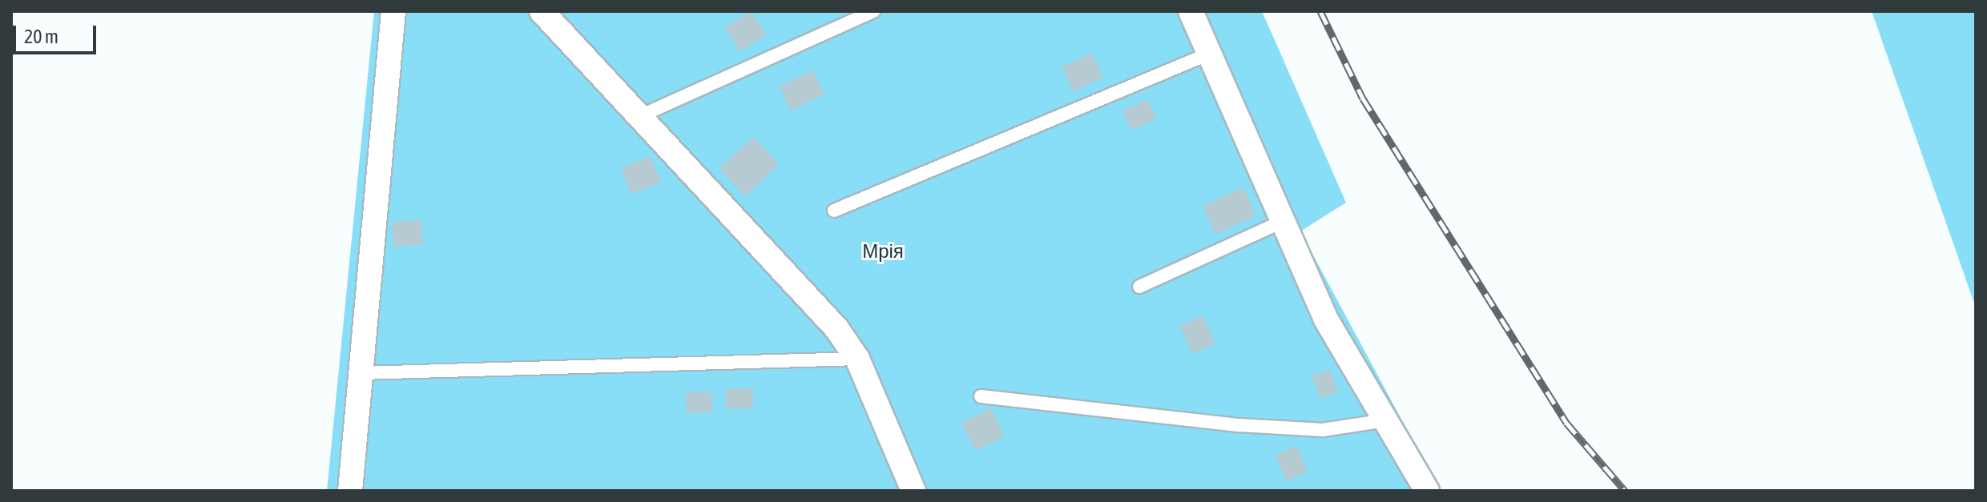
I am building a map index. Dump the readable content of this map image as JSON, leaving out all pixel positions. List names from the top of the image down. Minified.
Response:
{"parks":["Мрія"],"scale_bar":"20 m"}
